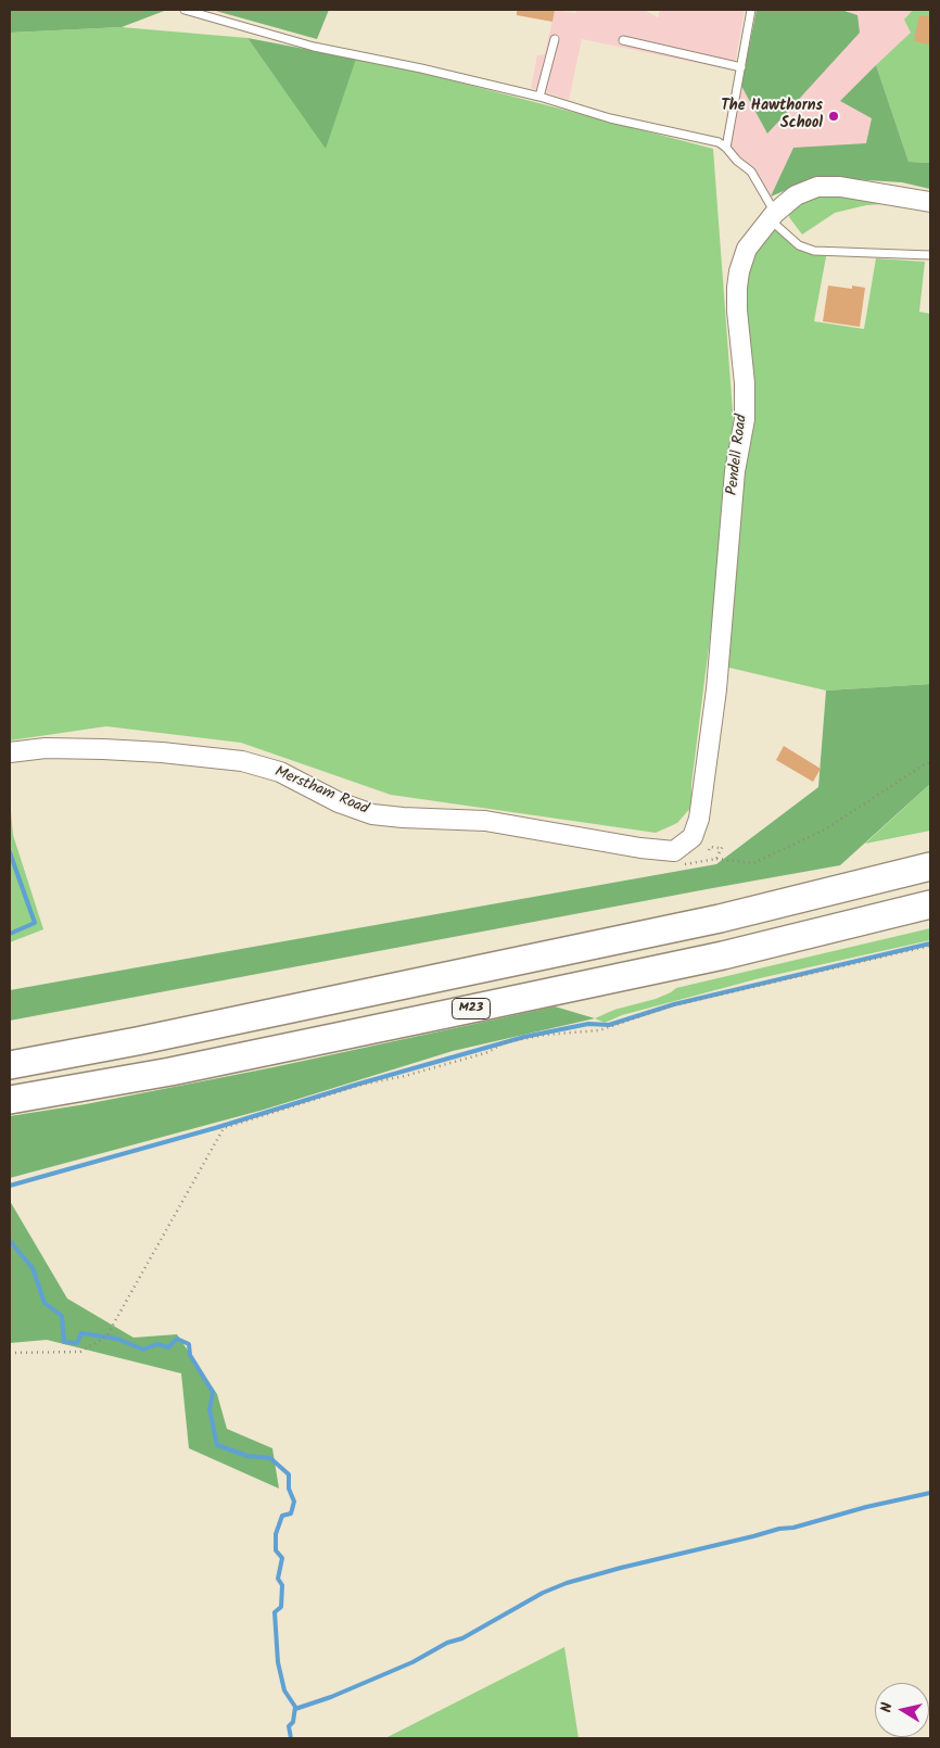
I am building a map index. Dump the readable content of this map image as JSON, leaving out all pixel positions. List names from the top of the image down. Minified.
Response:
{"streets":{"highway":["M23"],"street":["Pendell Road","Merstham Road"]},"crossings":[["Pendell Road","Merstham Road"]],"places":["The Hawthorns School"],"north":"left"}
